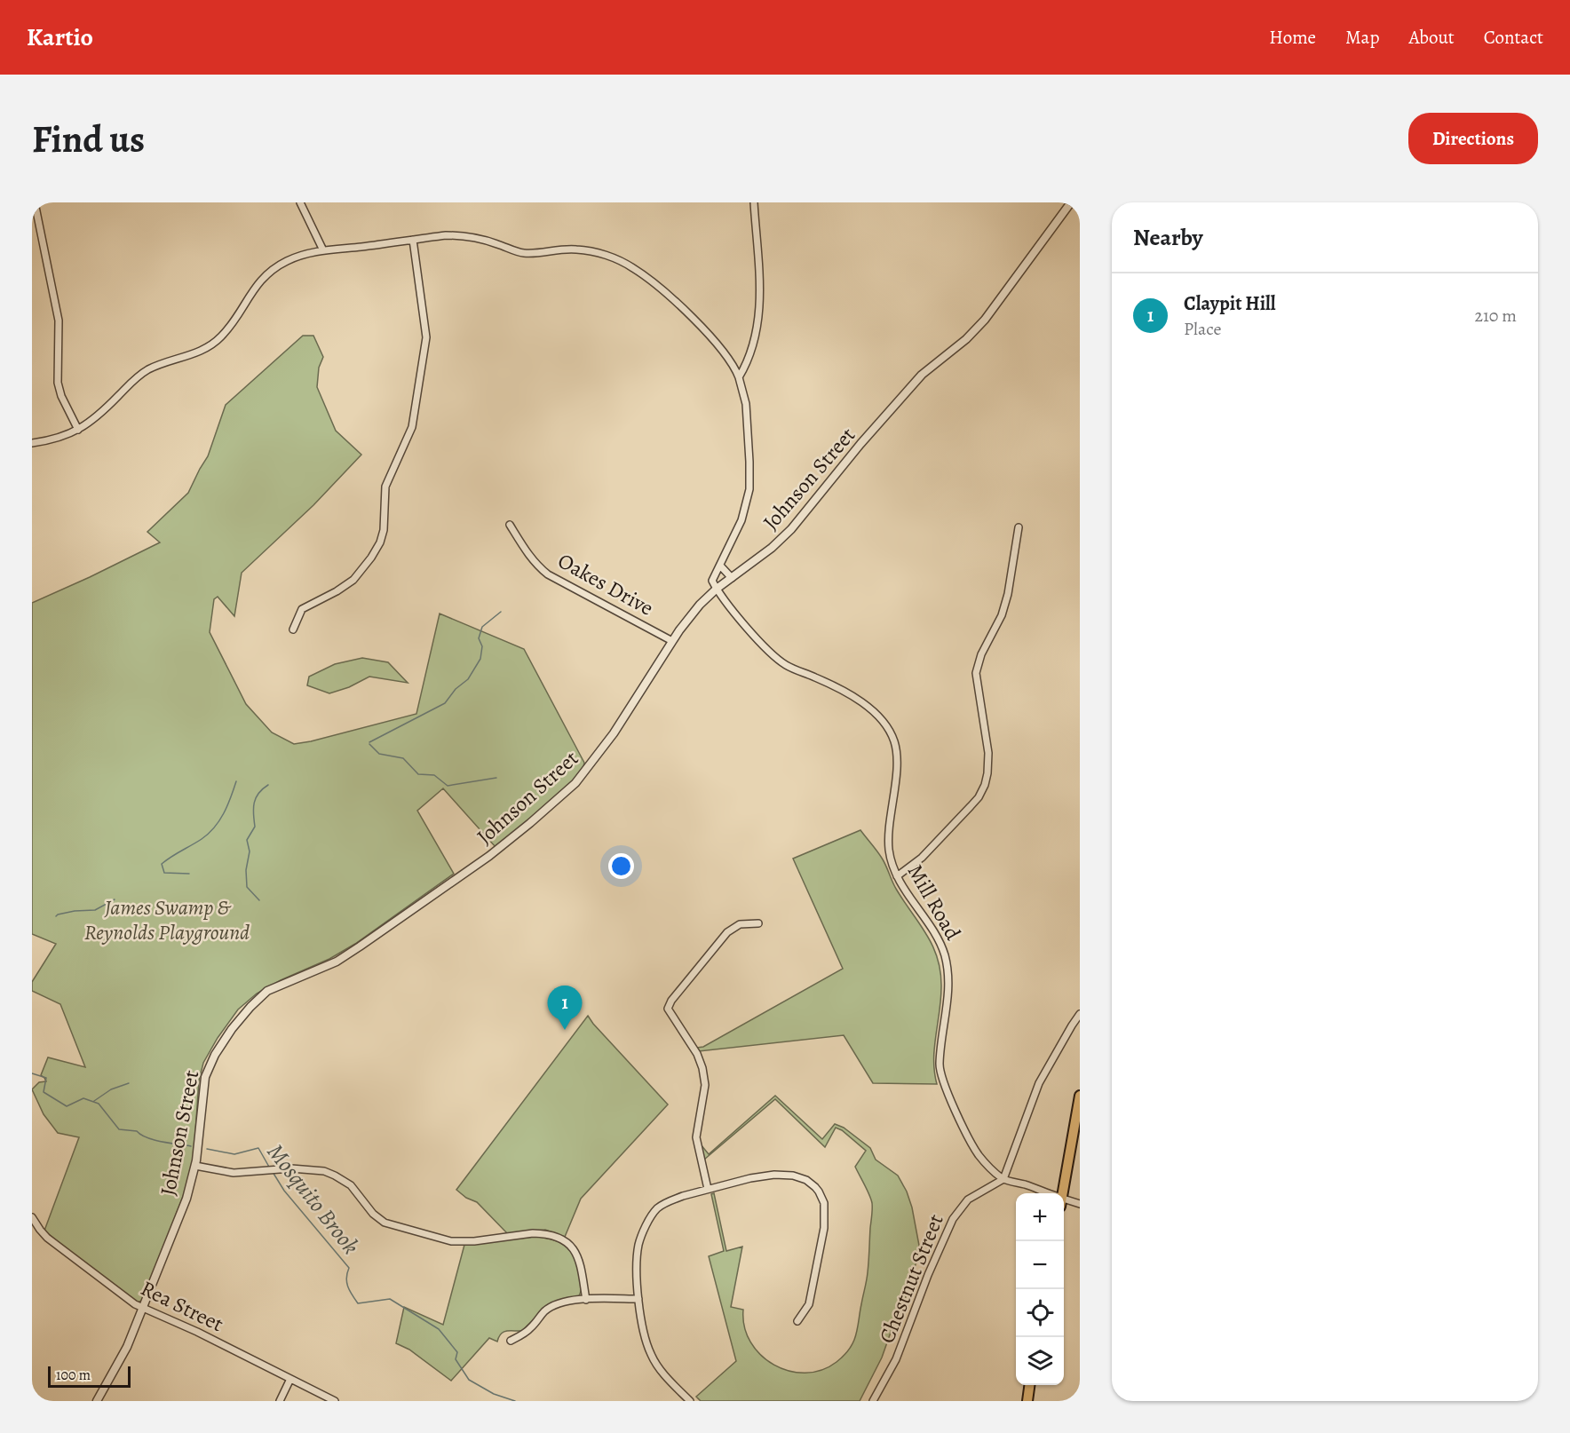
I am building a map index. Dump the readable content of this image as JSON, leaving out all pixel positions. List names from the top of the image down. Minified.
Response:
{"streets":{"street":["Johnson Street","Oakes Drive","Mill Road","Chestnut Street","Rea Street"]},"crossings":[["Johnson Street","Oakes Drive"],["Johnson Street","Mill Road"],["Johnson Street","Rea Street"],["Mill Road","Chestnut Street"]],"water":["Mosquito Brook"],"parks":["James Swamp & Reynolds Playground"],"scale_bar":"100 m","page":{"header":"Kartio","nav":["Home","Map","About","Contact"],"buttons":"Directions","title":"Find us","heading":"Nearby","list":[{"mark":"1","name":"Claypit Hill","note":"Place","value":"210 m"}],"pins":"1","map_buttons":["+","−"],"scale":"100 m"}}
